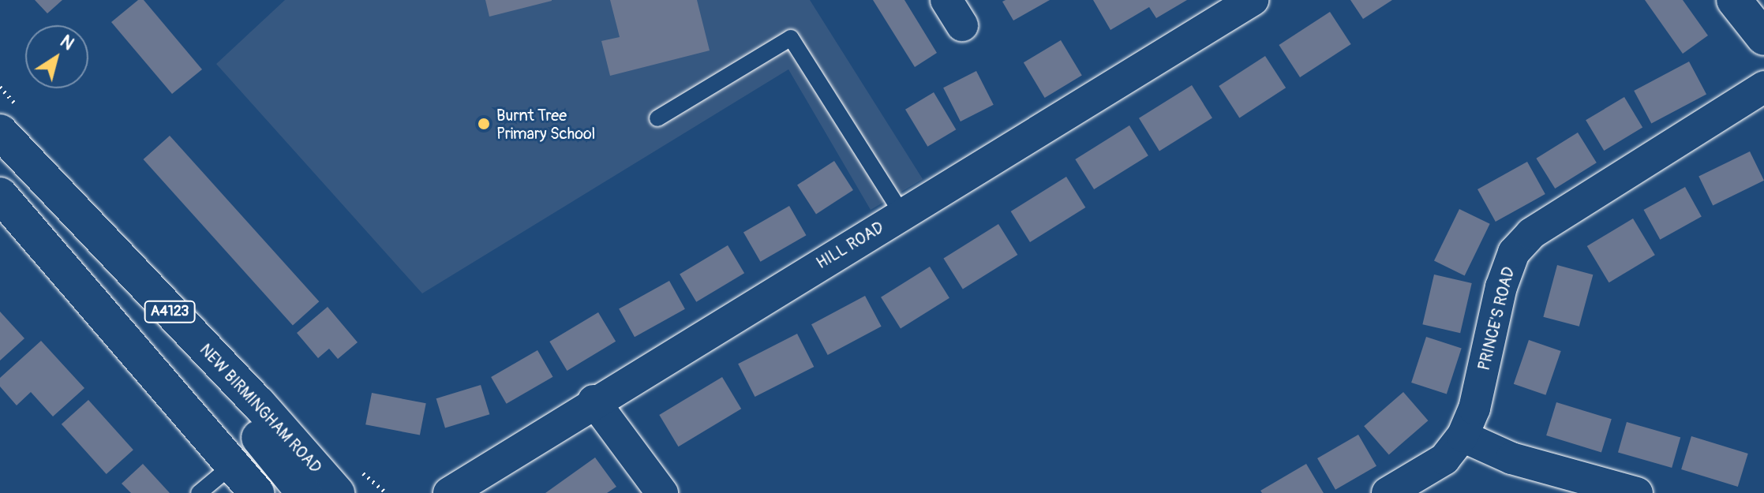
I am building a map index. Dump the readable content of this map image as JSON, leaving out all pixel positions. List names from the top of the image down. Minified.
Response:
{"streets":{"main road":["A4123","NEW BIRMINGHAM ROAD"],"street":["HILL ROAD","PRINCE'S ROAD"]},"places":["Burnt Tree Primary School"],"north":"top right"}
